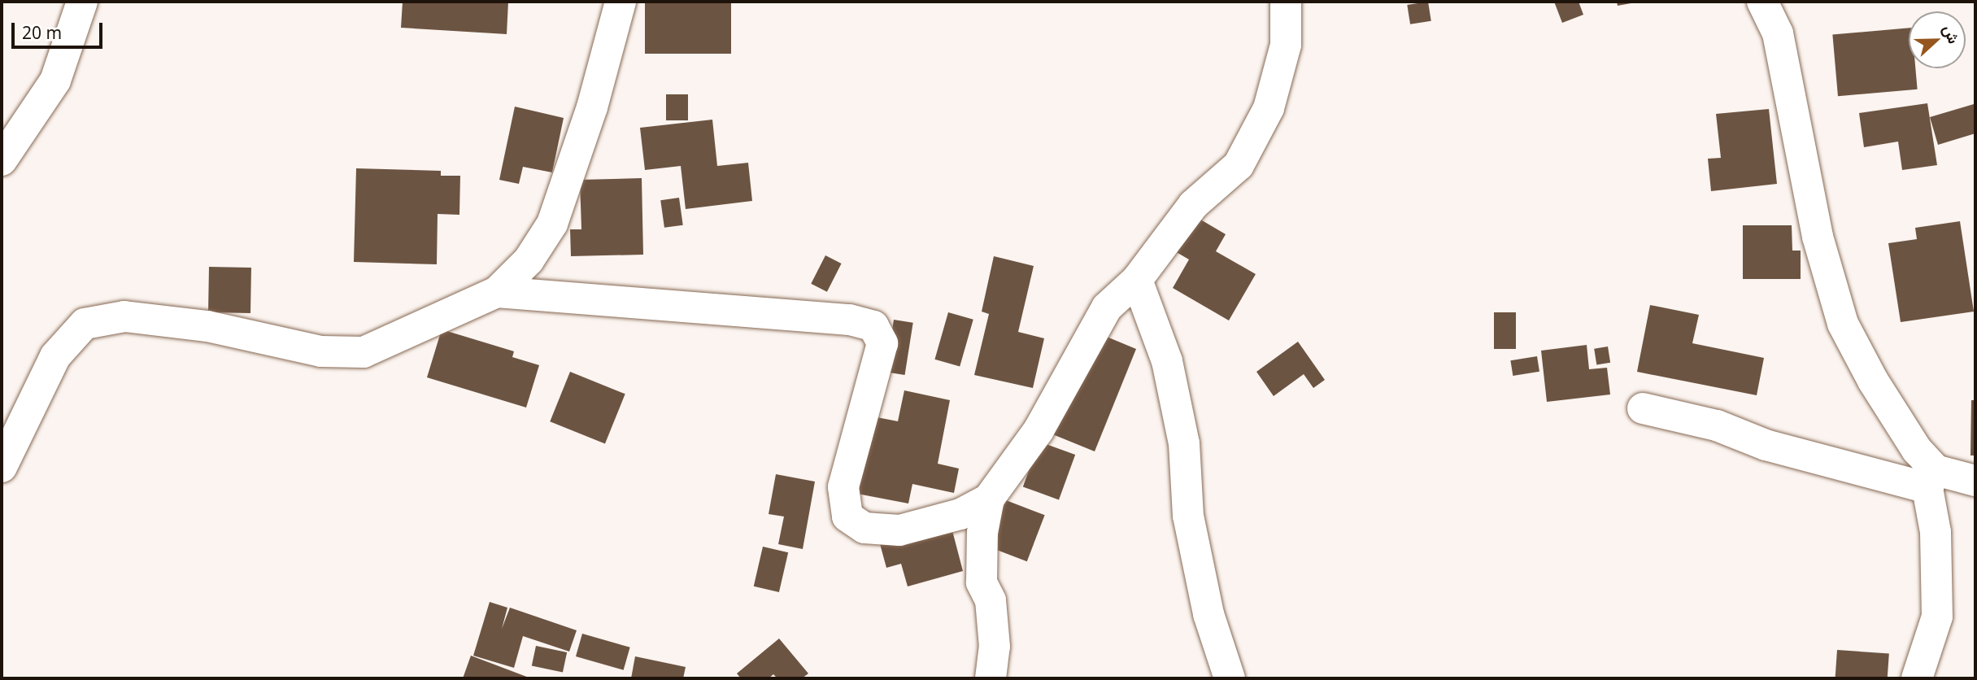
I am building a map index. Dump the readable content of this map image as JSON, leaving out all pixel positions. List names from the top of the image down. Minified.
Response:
{"scale_bar":"20 m","north":"right"}
